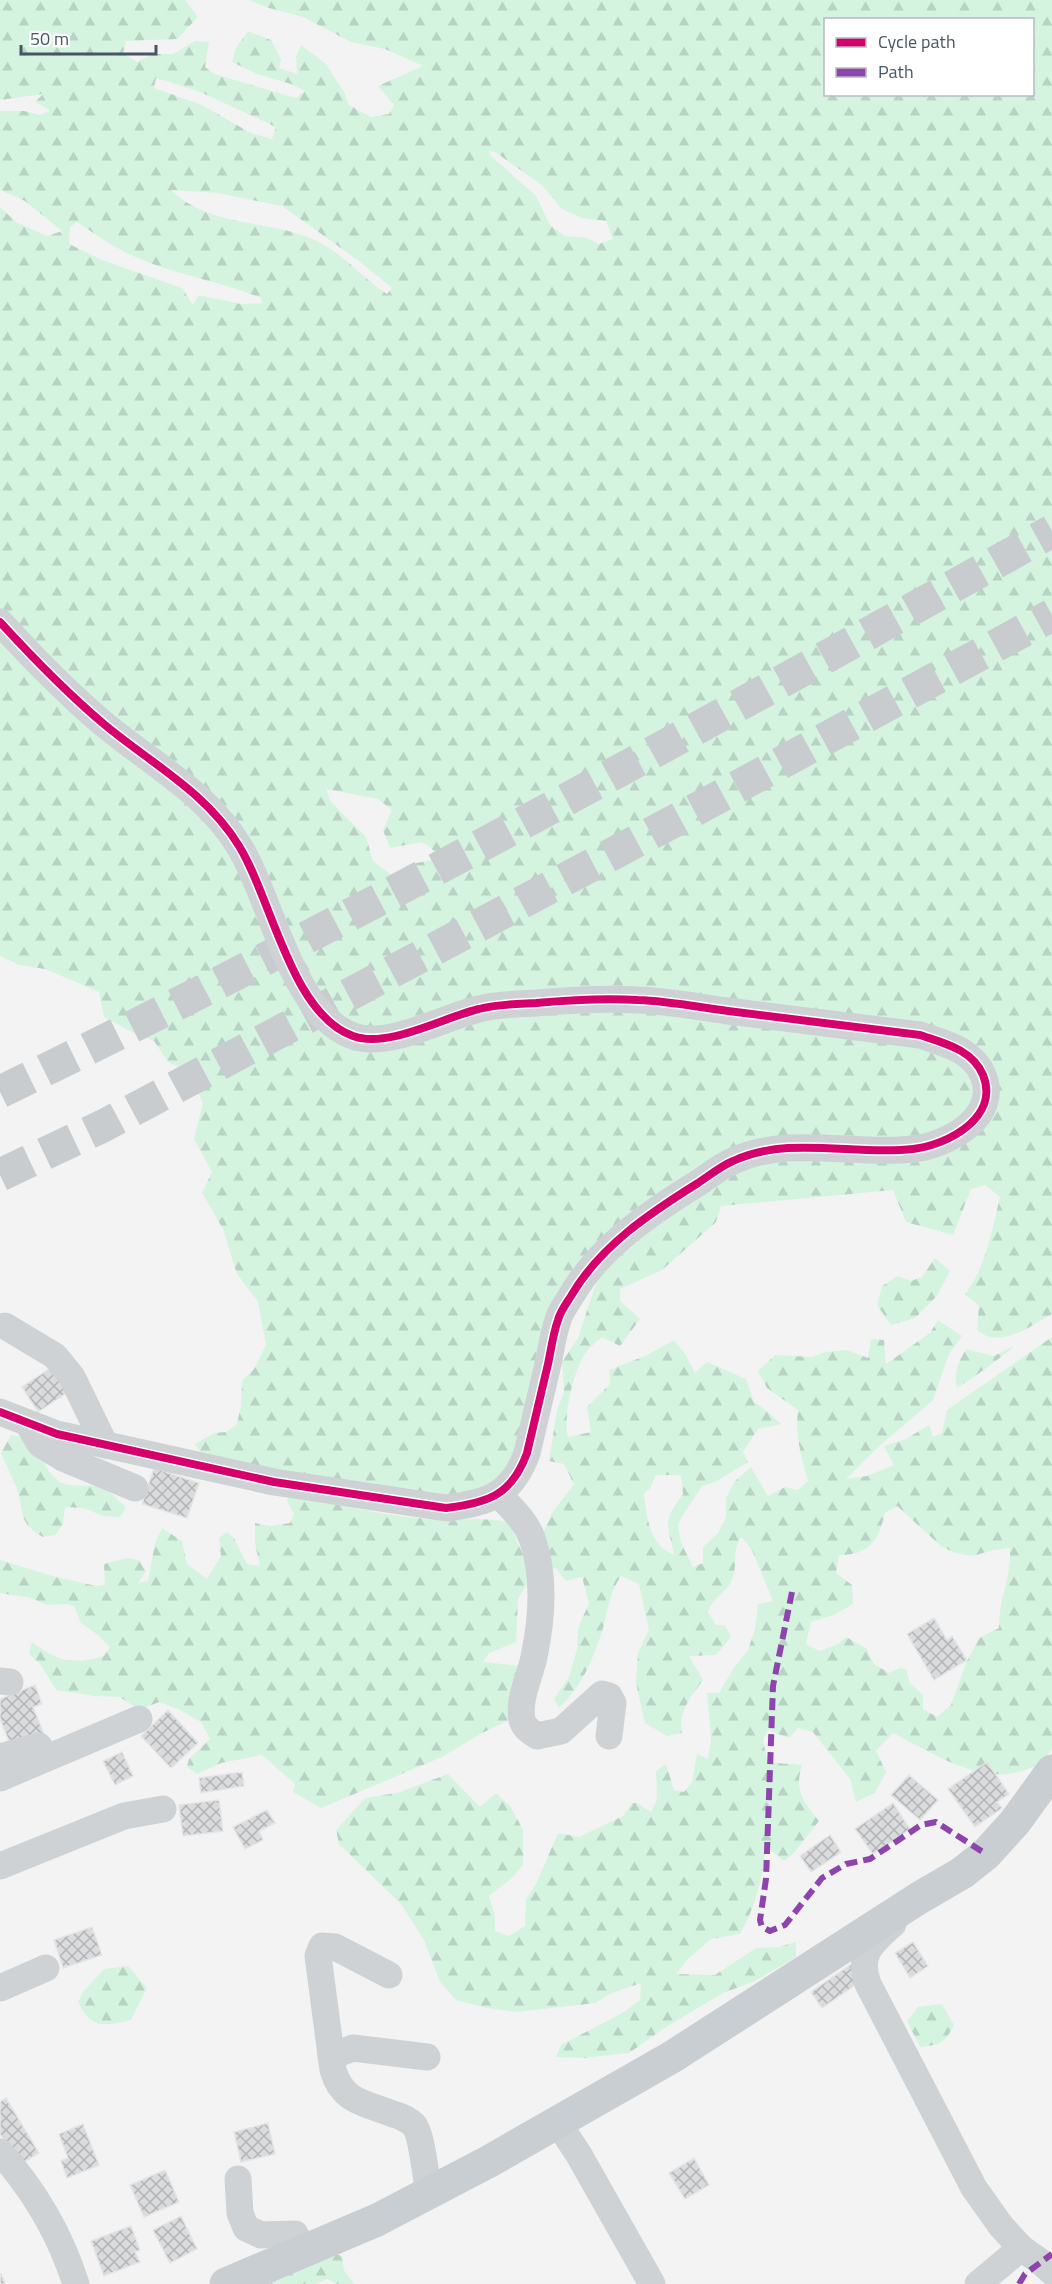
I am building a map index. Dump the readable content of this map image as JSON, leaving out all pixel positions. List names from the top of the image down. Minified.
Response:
{"legend":["Cycle path","Path"],"scale_bar":"50 m"}
